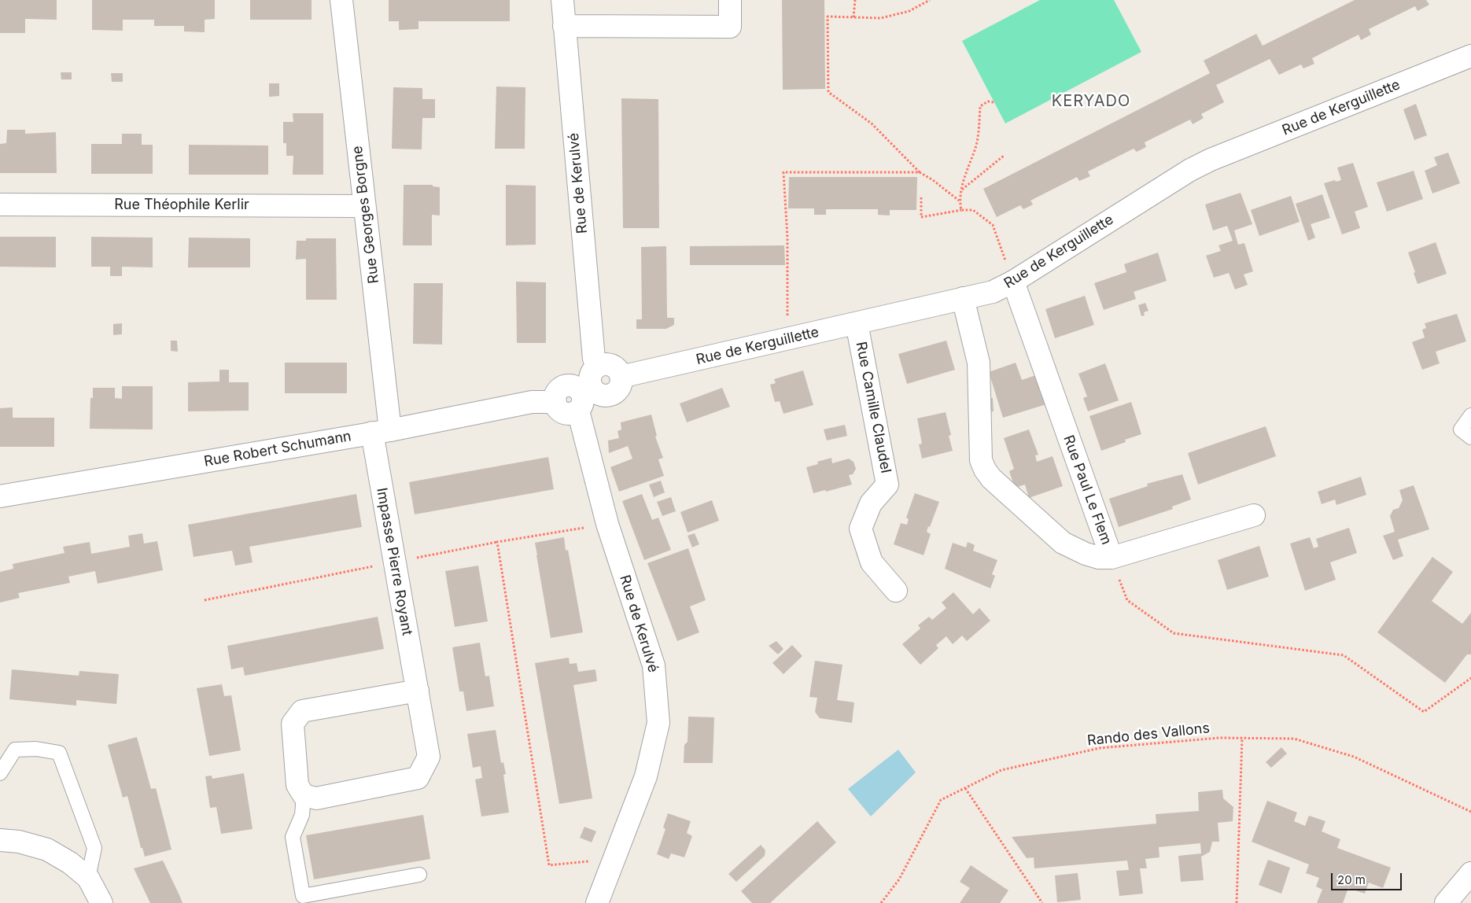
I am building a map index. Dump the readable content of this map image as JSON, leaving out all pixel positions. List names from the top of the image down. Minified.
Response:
{"streets":{"street":["Rue de Kerguillette","Rue de Kerulvé","Rue Théophile Kerlir","Rue Georges Borgne","Rue Camille Claudel","Rue Robert Schumann","Rue Paul Le Flem","Impasse Pierre Royant"],"path":["Rando des Vallons"]},"crossings":[["Rue de Kerguillette","Rue Camille Claudel"],["Rue de Kerguillette","Rue Paul Le Flem"],["Rue de Kerulvé","Rue Robert Schumann"],["Rue Théophile Kerlir","Rue Georges Borgne"],["Rue Georges Borgne","Rue Robert Schumann"],["Rue Georges Borgne","Impasse Pierre Royant"],["Rue Robert Schumann","Impasse Pierre Royant"]],"districts":["KERYADO"],"scale_bar":"20 m"}
